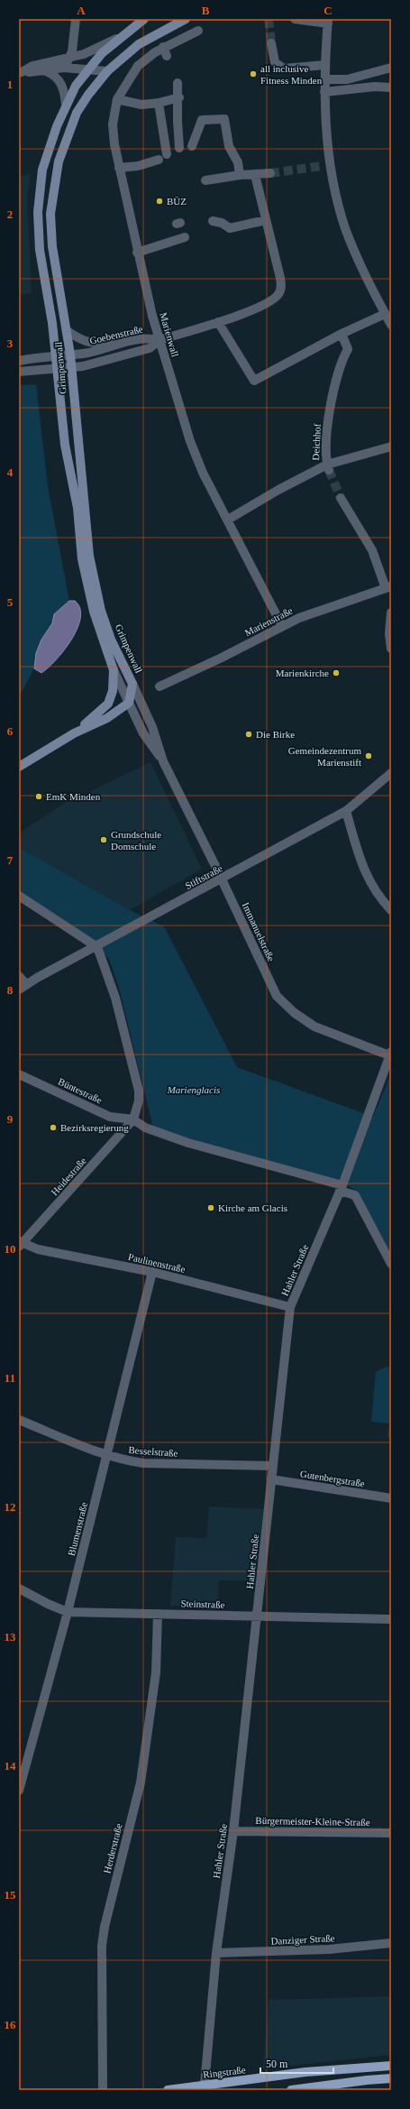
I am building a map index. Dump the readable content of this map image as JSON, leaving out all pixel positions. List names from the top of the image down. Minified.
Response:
{"streets":{"main road":["Ringstraße"],"street":["Goebenstraße","Marienwall","Grimpenwall","Deichhof","Marienstraße","Stiftstraße","Immanuelstraße","Büntestraße","Heidestraße","Paulinenstraße","Hahler Straße","Besselstraße","Gutenbergstraße","Blumenstraße","Steinstraße","Bürgermeister-Kleine-Straße","Herderstraße","Danziger Straße"]},"crossings":[["Goebenstraße","Marienwall"],["Goebenstraße","Grimpenwall"],["Marienwall","Deichhof"],["Marienwall","Marienstraße"],["Grimpenwall","Immanuelstraße"],["Stiftstraße","Immanuelstraße"],["Immanuelstraße","Hahler Straße"],["Büntestraße","Heidestraße"],["Heidestraße","Paulinenstraße"],["Paulinenstraße","Hahler Straße"],["Paulinenstraße","Blumenstraße"],["Hahler Straße","Besselstraße"],["Hahler Straße","Gutenbergstraße"],["Hahler Straße","Steinstraße"],["Hahler Straße","Bürgermeister-Kleine-Straße"],["Hahler Straße","Danziger Straße"],["Hahler Straße","Ringstraße"],["Besselstraße","Blumenstraße"],["Blumenstraße","Steinstraße"],["Steinstraße","Herderstraße"]],"parks":["Marienglacis"],"places":["all inclusive Fitness Minden","BÜZ","Marienkirche","Die Birke","Gemeindezentrum Marienstift","EmK Minden","Grundschule Domschule","Bezirksregierung","Kirche am Glacis"],"scale_bar":"50 m","grid":{"columns":["A","B","C"],"rows":["1","2","3","4","5","6","7","8","9","10","11","12","13","14","15","16"]}}
